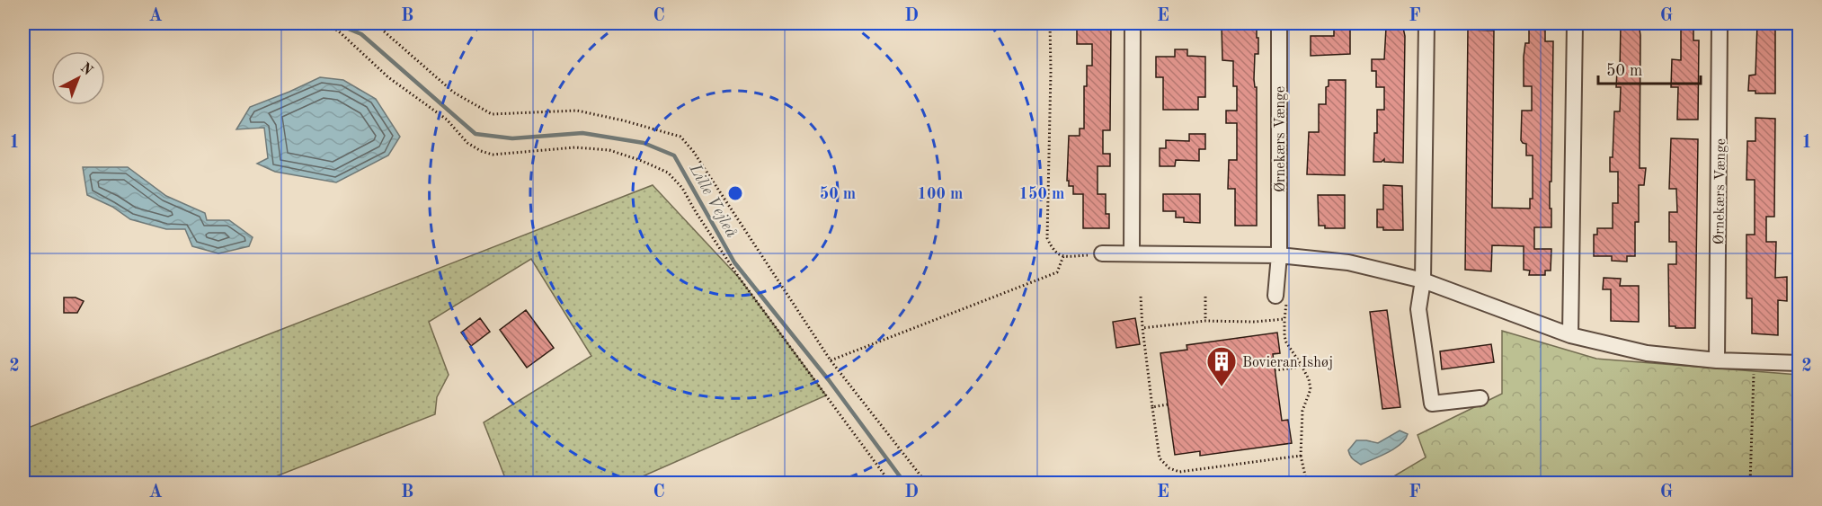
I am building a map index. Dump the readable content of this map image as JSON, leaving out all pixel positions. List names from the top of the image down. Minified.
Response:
{"streets":{"street":["Ørnekærs Vænge"]},"water":["Lille Vejleå"],"places":{"building":["Bovieran Ishøj"]},"scale_bar":"50 m","north":"top right","grid":{"columns":["A","B","C","D","E","F","G"],"rows":["1","2"]},"rings":["50 m","100 m","150 m"]}
